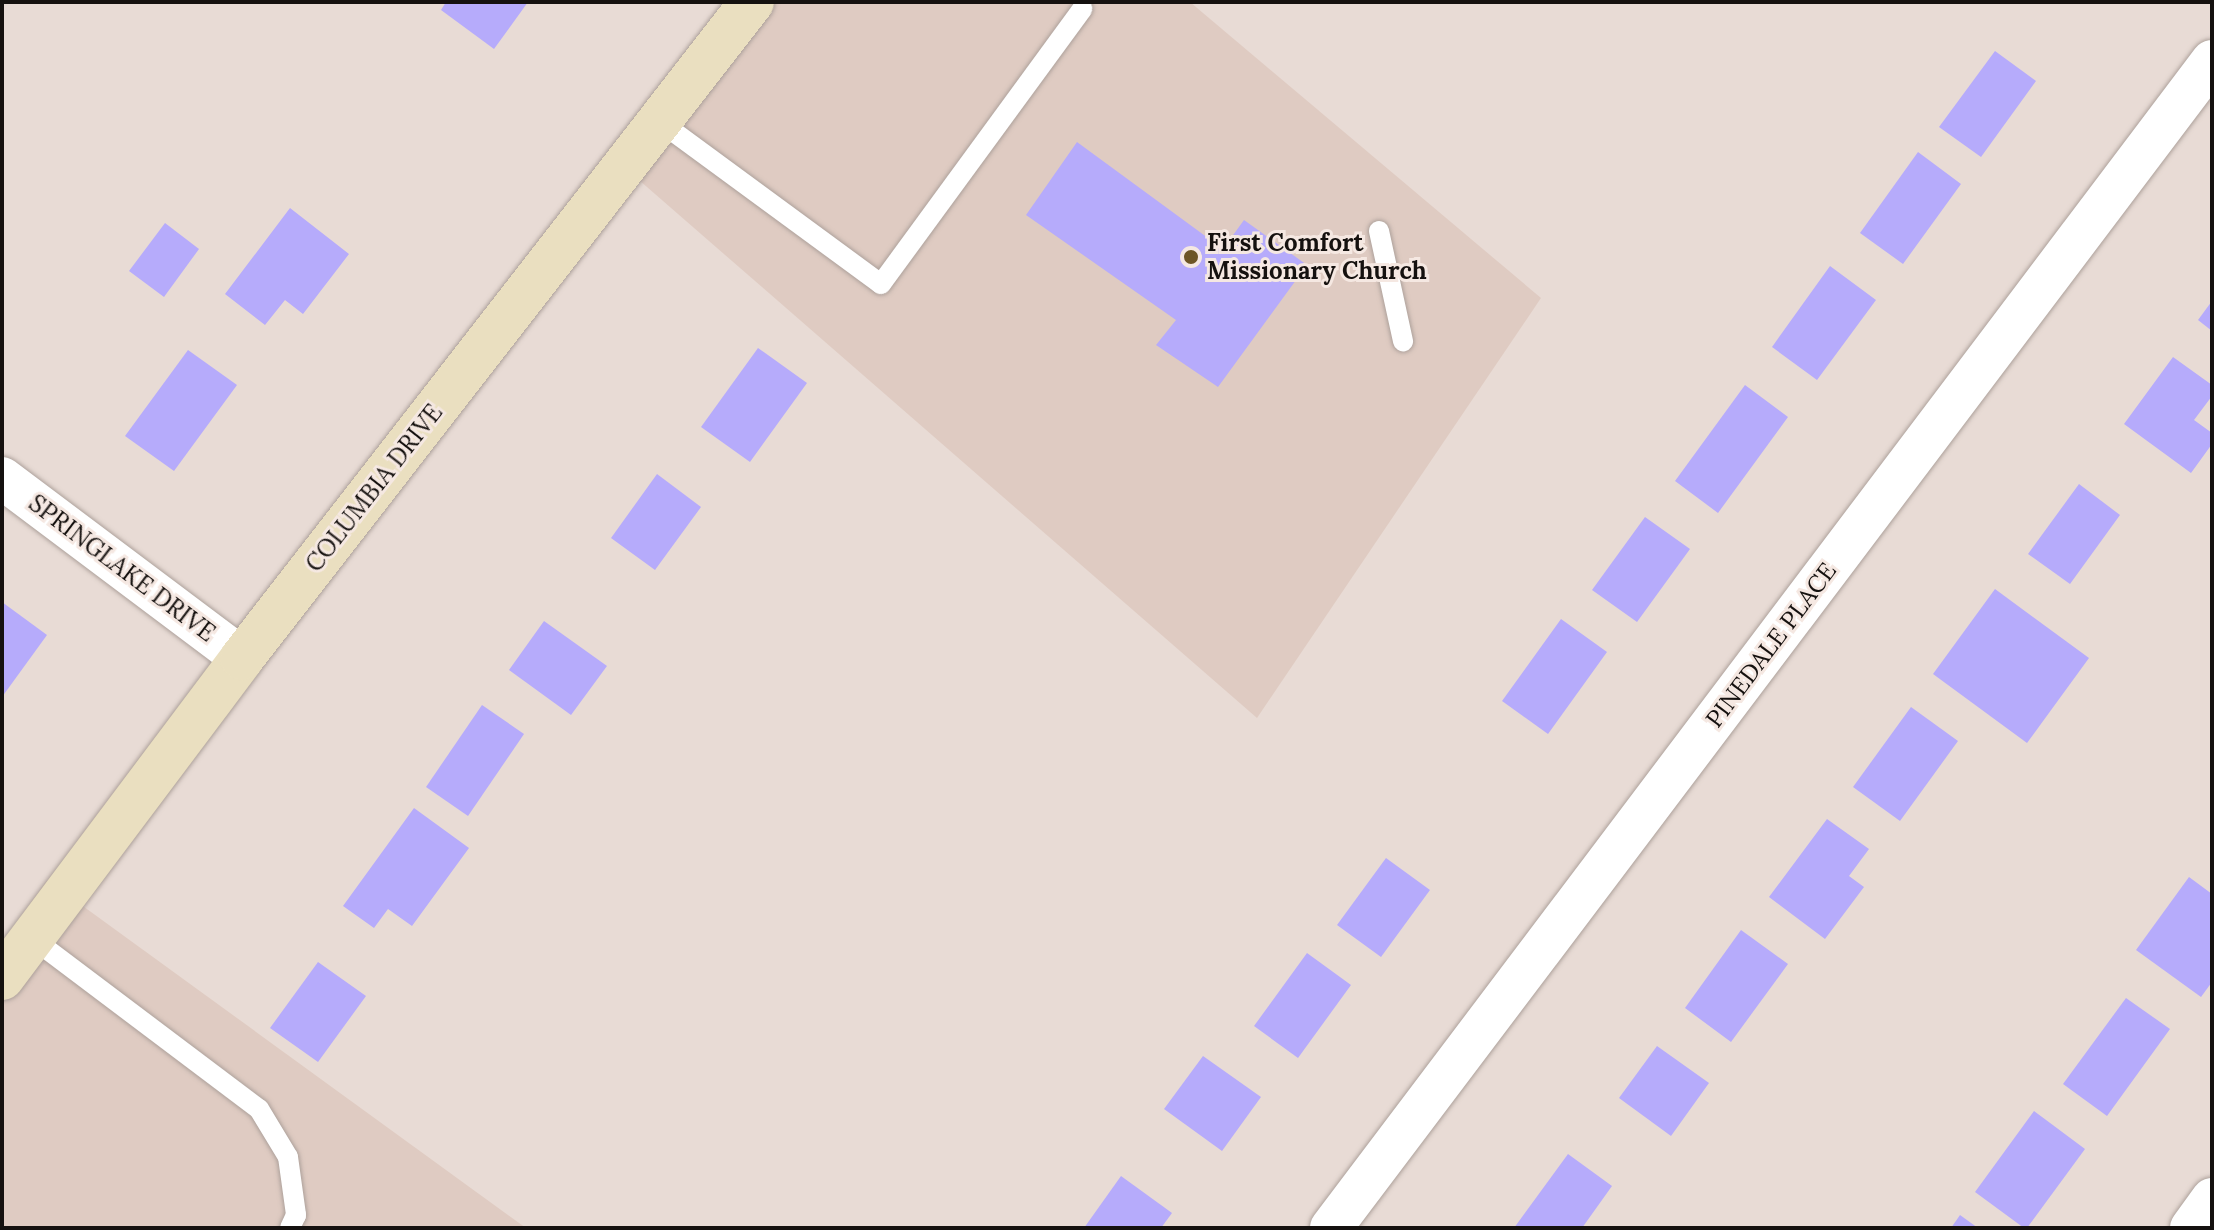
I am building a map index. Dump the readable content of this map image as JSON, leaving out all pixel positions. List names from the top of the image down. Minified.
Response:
{"streets":{"main road":["COLUMBIA DRIVE"],"street":["SPRINGLAKE DRIVE","PINEDALE PLACE"]},"crossings":[["COLUMBIA DRIVE","SPRINGLAKE DRIVE"]],"places":["First Comfort Missionary Church"]}
